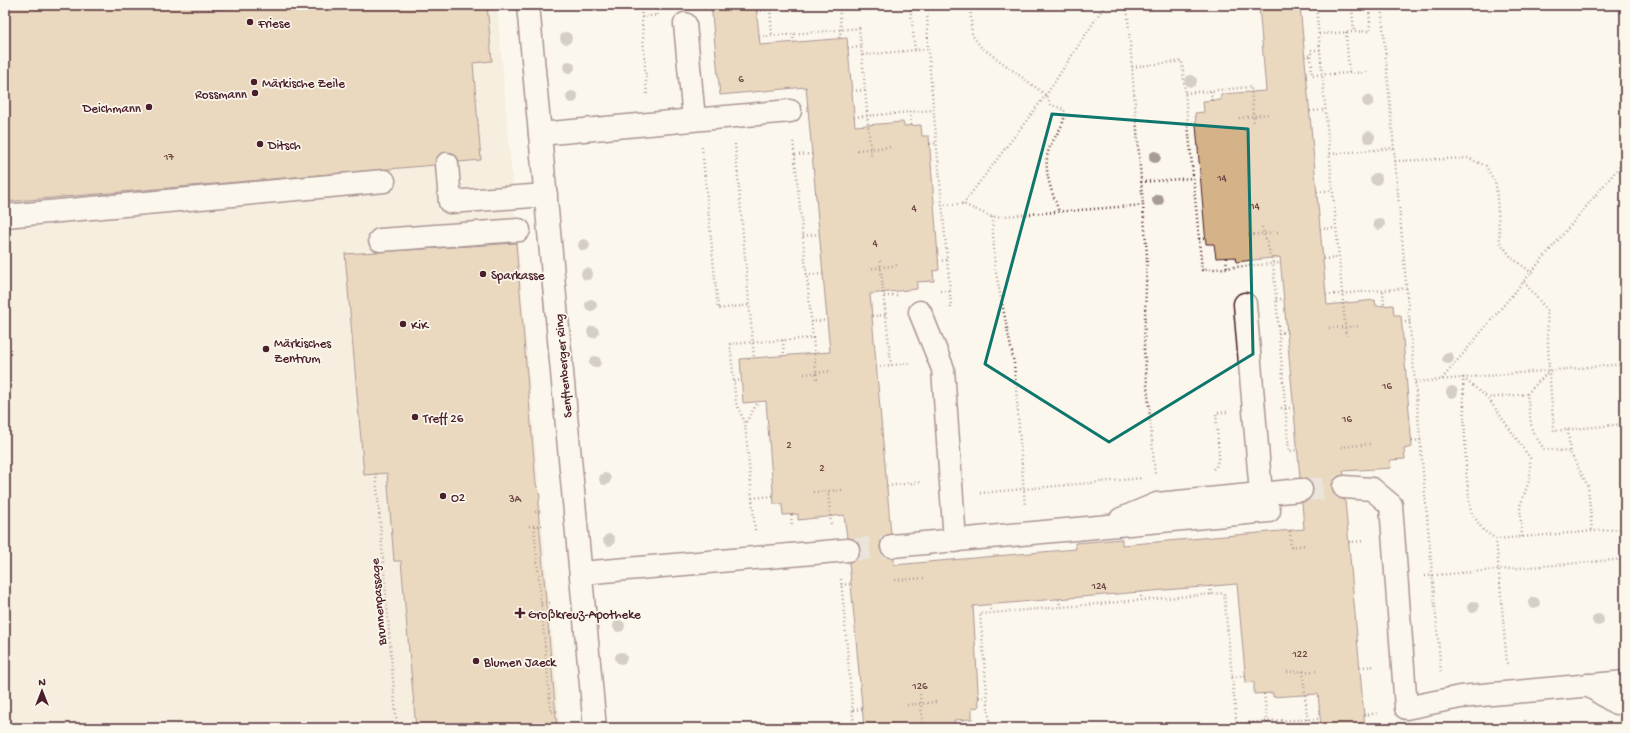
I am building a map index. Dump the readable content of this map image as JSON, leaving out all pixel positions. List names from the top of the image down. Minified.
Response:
{"streets":{"street":["Senftenberger Ring"],"path":["Brunnenpassage"]},"places":{"other":["Friese","Märkische Zeile","Rossmann","Deichmann","Ditsch","Sparkasse","KiK","Märkisches Zentrum","Treff 26","O2","Blumen Jaeck"],"health":["Großkreuz-Apotheke"]},"house_numbers":["6","17","14","14","4","4","16","16","2","2","3A","124","122","126"],"north":"top"}
